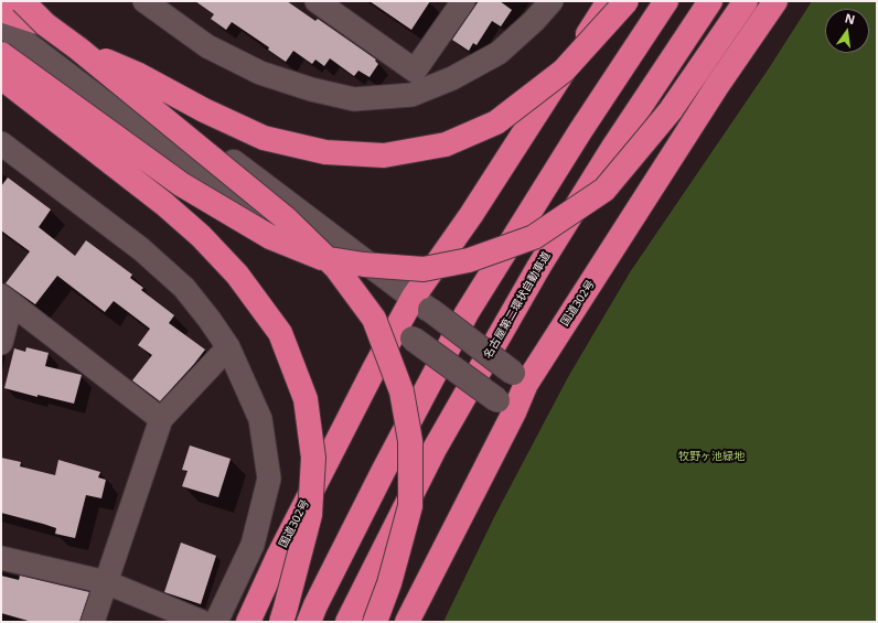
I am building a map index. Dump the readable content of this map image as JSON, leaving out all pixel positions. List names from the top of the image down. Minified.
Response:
{"streets":{"highway":["国道302号","名古屋第二環状自動車道"]},"parks":["牧野ヶ池緑地"],"north":"top"}
